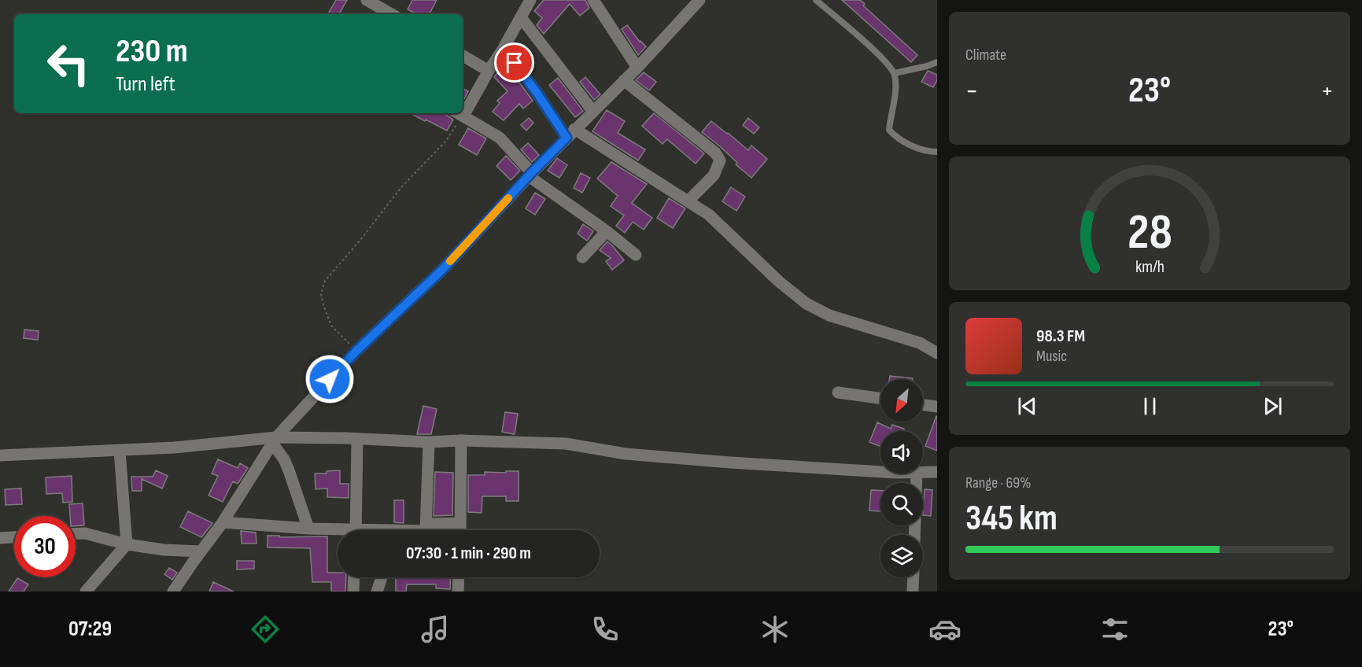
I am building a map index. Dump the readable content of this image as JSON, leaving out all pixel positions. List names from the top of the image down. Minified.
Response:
{"north":"bottom left","page":{"tile":["Climate",["Range · 69%","345 km"]],"turn":["230 m","Turn left"],"heat":["−","23°","+"],"song":["98.3 FM","Music"],"limit":"30","trip":"07:30 · 1 min · 290 m","tabs":["07:29","23°"],"gauge":["28","km/h"]}}
